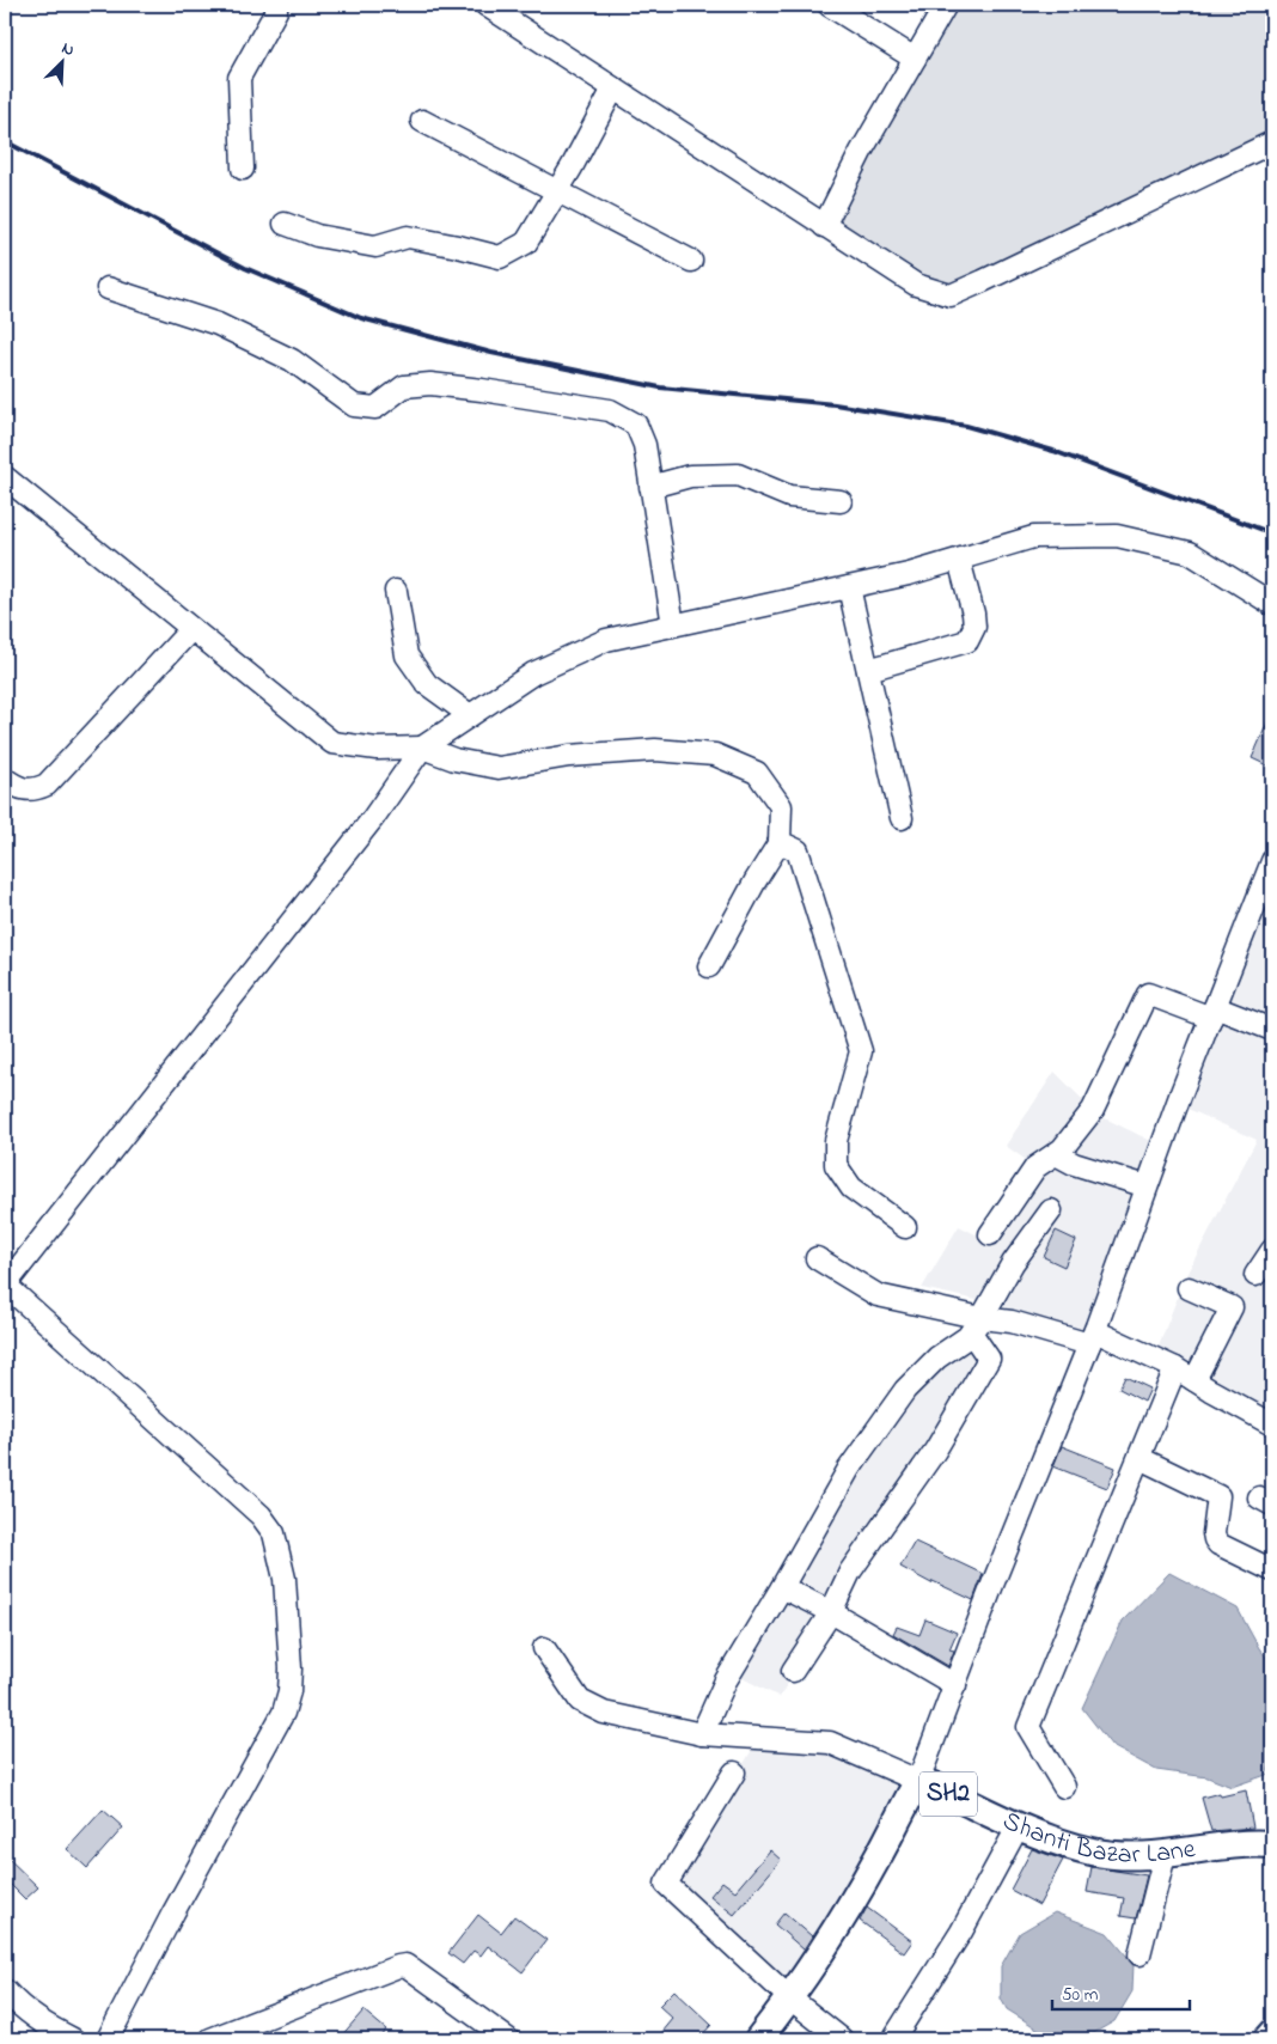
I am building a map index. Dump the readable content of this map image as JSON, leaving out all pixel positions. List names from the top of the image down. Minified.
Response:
{"streets":{"main road":["SH2","Shanti Bazar Lane"]},"crossings":[["SH2","Shanti Bazar Lane"]],"scale_bar":"50 m","north":"top right"}
